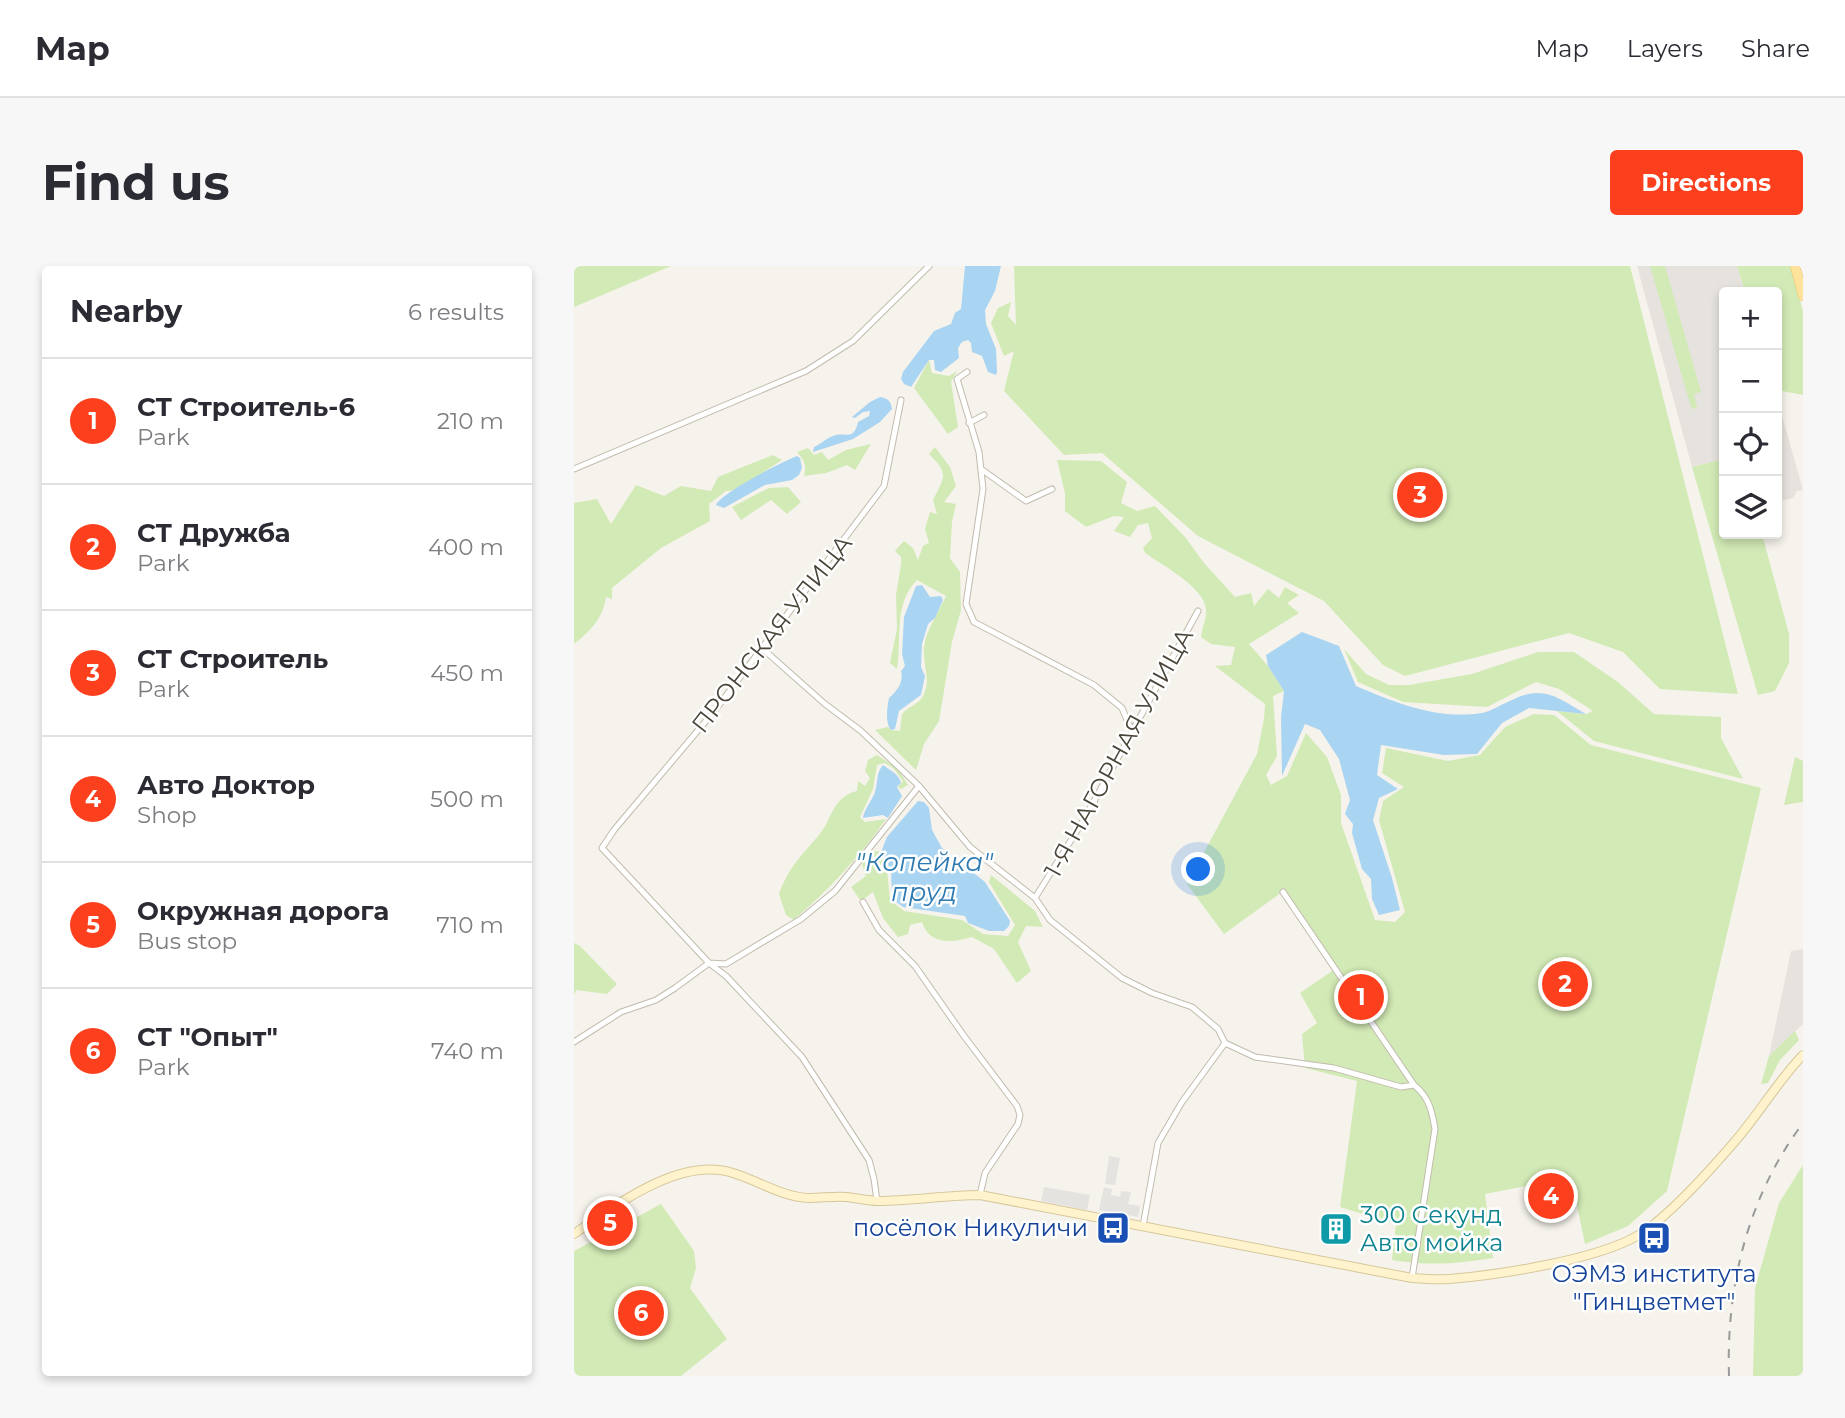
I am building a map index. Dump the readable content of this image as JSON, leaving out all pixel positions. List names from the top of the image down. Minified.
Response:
{"streets":{"street":["ПРОНСКАЯ УЛИЦА","1-Я НАГОРНАЯ УЛИЦА"]},"crossings":[["ПРОНСКАЯ УЛИЦА","1-Я НАГОРНАЯ УЛИЦА"]],"water":["\"Копейка\" пруд"],"places":{"bus stop":["посёлок Никуличи","ОЭМЗ института \"Гинцветмет\""],"building":["300 Секунд Авто мойка"]},"page":{"header":"Map","nav":["Map","Layers","Share"],"buttons":"Directions","title":"Find us","heading":["Nearby","6 results"],"map_buttons":["+","−"],"list":[{"mark":"1","name":"СТ Строитель-6","note":"Park","value":"210 m"},{"mark":"2","name":"СТ Дружба","note":"Park","value":"400 m"},{"mark":"3","name":"СТ Строитель","note":"Park","value":"450 m"},{"mark":"4","name":"Авто Доктор","note":"Shop","value":"500 m"},{"mark":"5","name":"Окружная дорога","note":"Bus stop","value":"710 m"},{"mark":"6","name":"СТ \"Опыт\"","note":"Park","value":"740 m"}],"pins":["3","2","1","4","5","6"]}}
